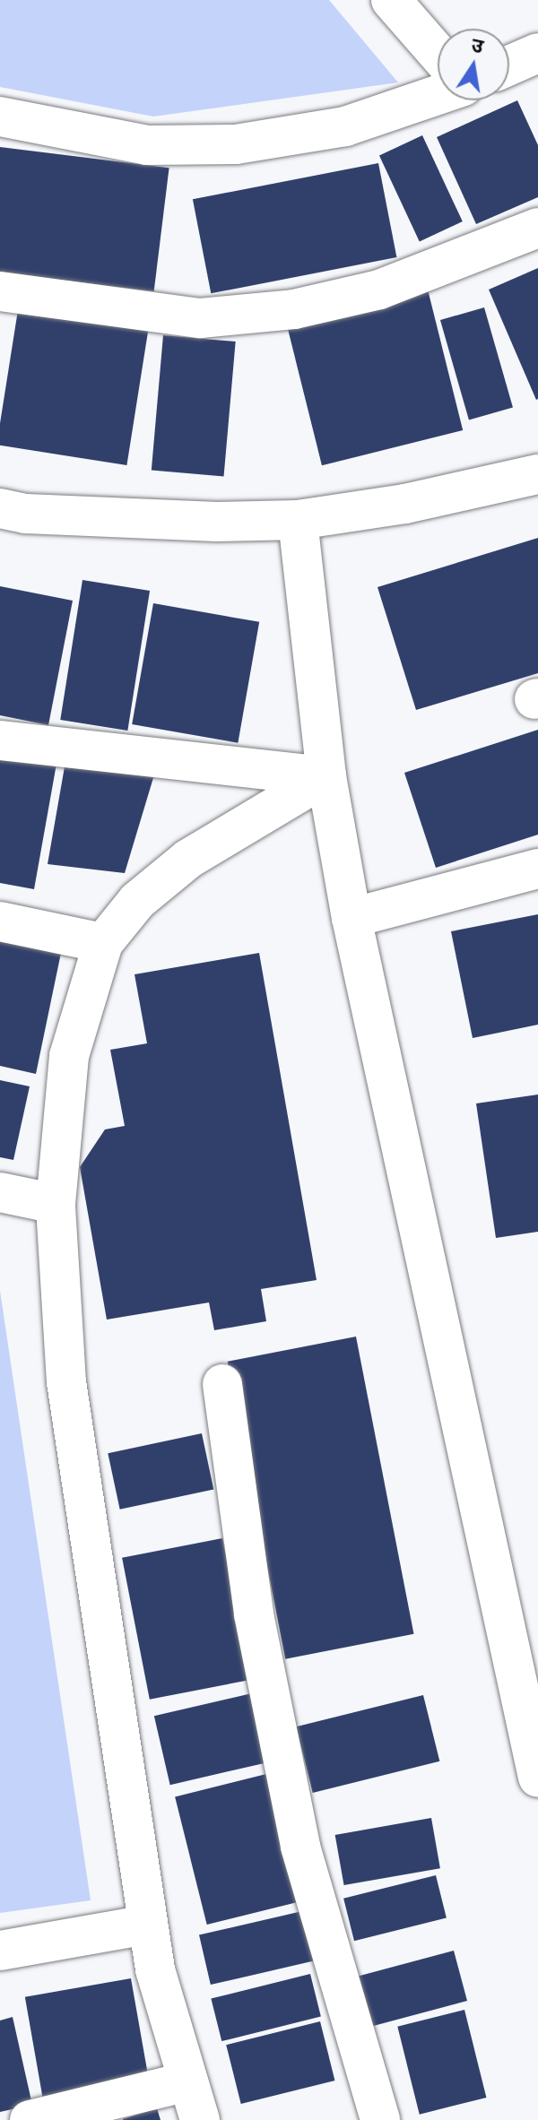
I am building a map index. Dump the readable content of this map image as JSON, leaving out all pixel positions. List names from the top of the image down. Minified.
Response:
{"north":"top"}
